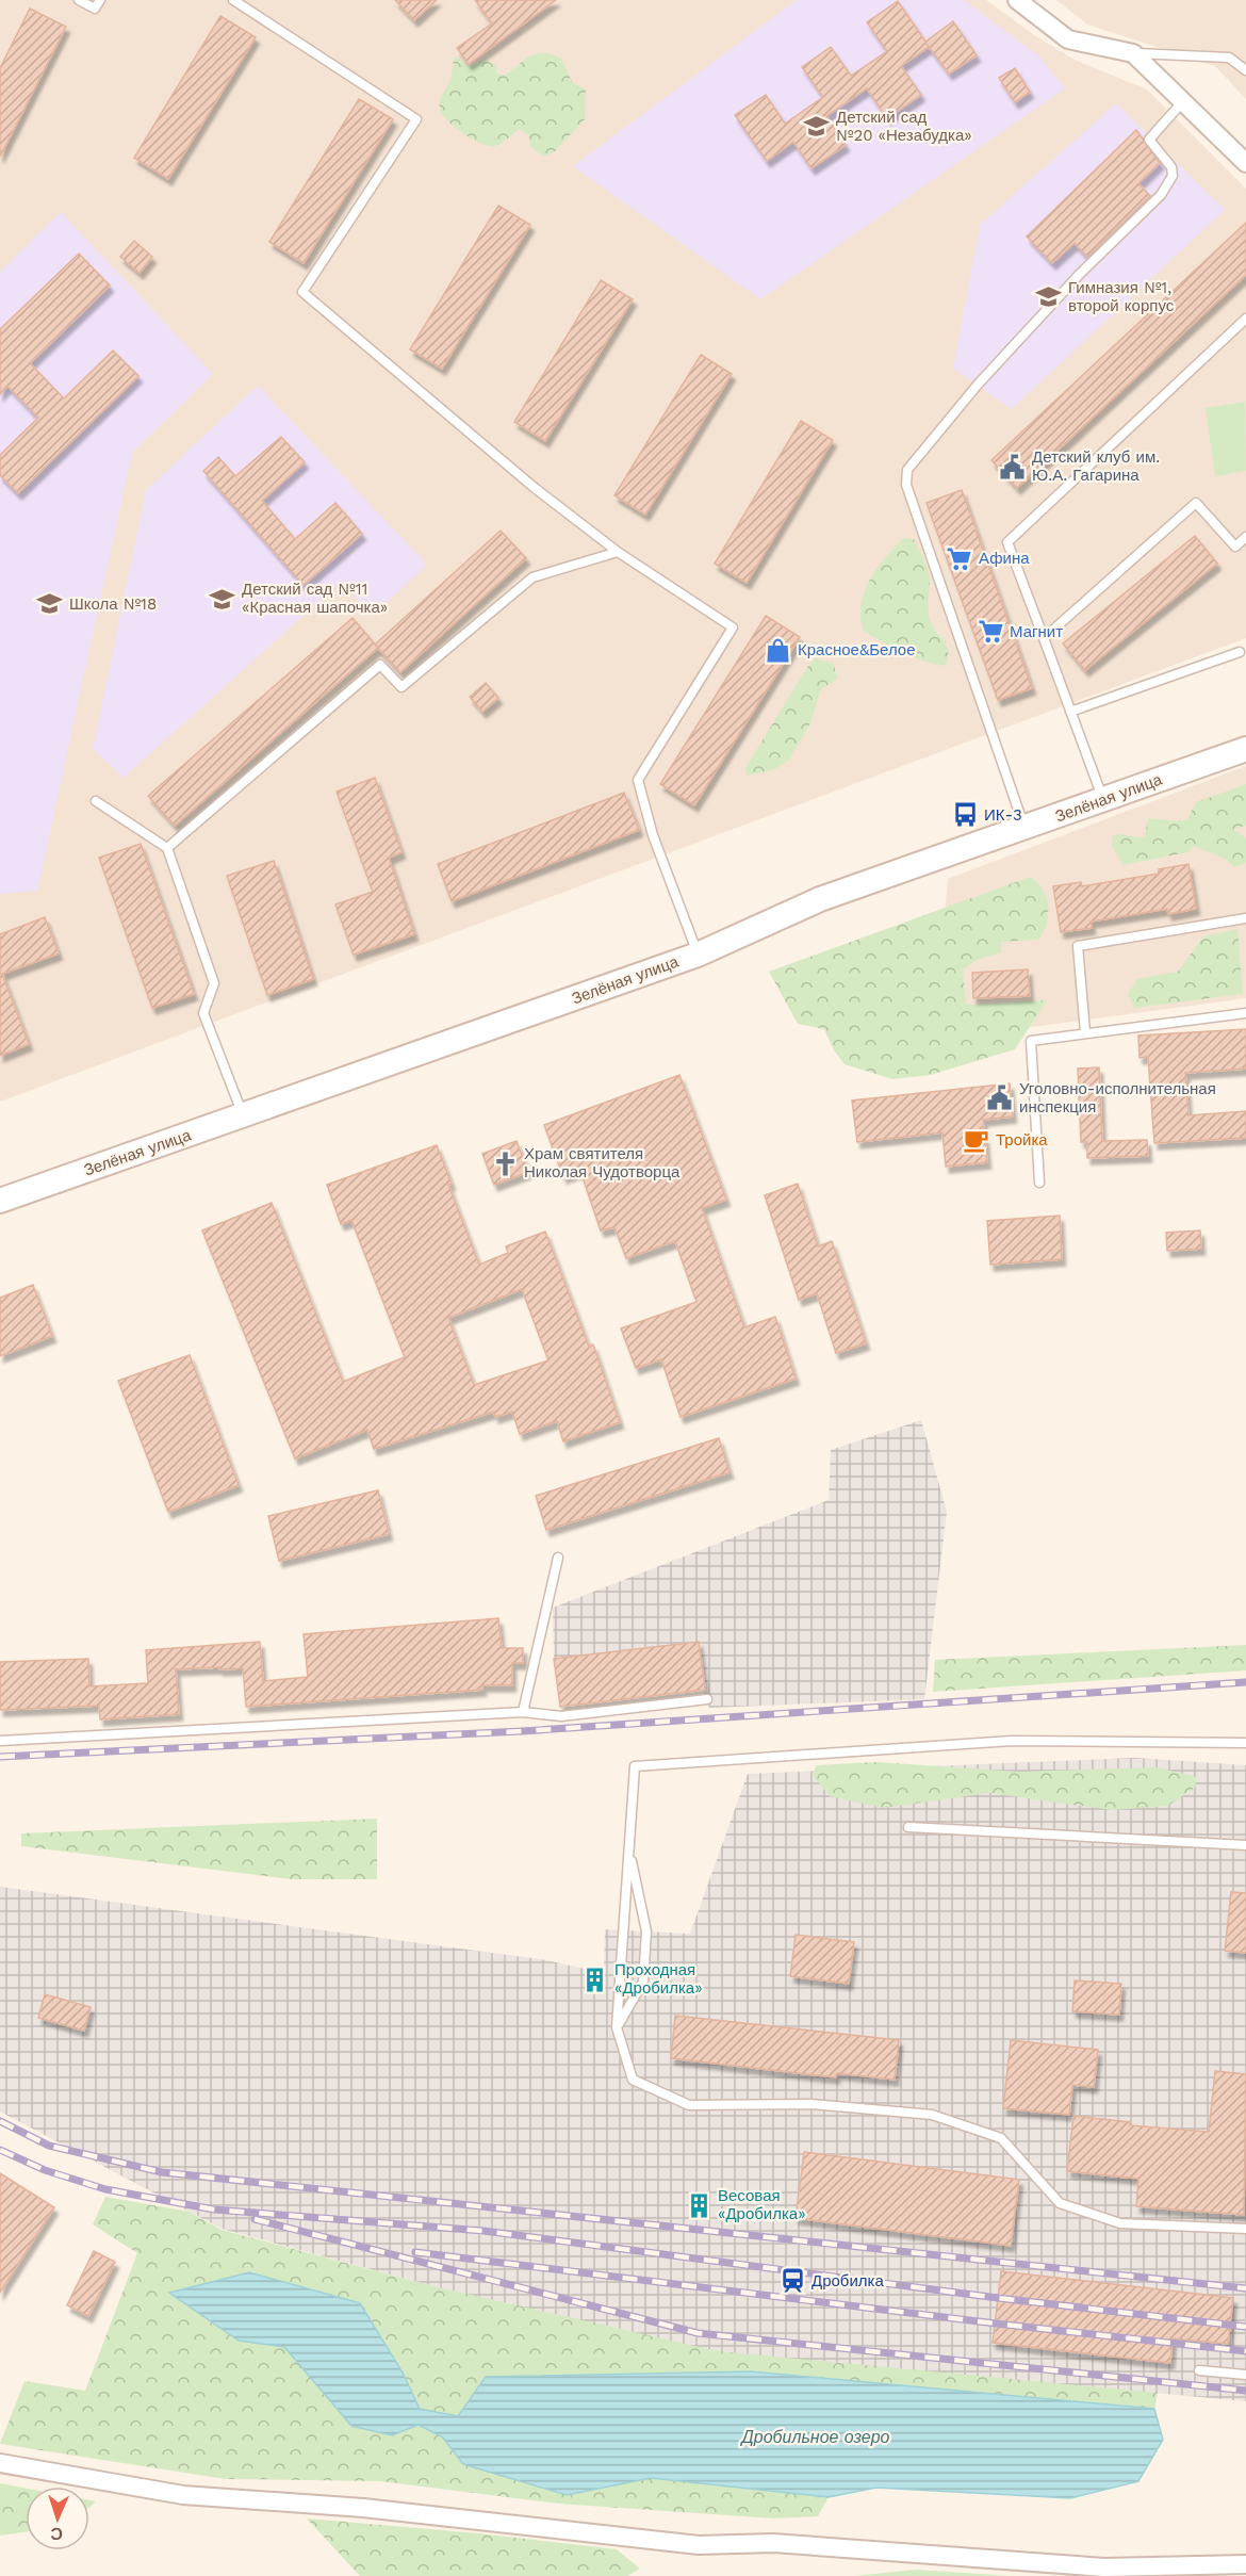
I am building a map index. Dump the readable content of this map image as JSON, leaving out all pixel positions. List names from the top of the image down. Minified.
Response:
{"streets":{"main road":["Зелёная улица"]},"water":["Дробильное озеро"],"places":{"school or university":["Детский сад №20 «Незабудка»","Гимназия №1, второй корпус","Детский сад №11 «Красная шапочка»","Школа №18"],"public building":["Детский клуб им. Ю.А. Гагарина","Уголовно-исполнительная инспекция"],"supermarket":["Афина","Магнит"],"shop":["Красное&Белое"],"bus stop":["ИК-3"],"cafe":["Тройка"],"church":["Храм святителя Николая Чудотворца"],"building":["Проходная «Дробилка»","Весовая «Дробилка»"],"station":["Дробилка"]},"north":"bottom"}
